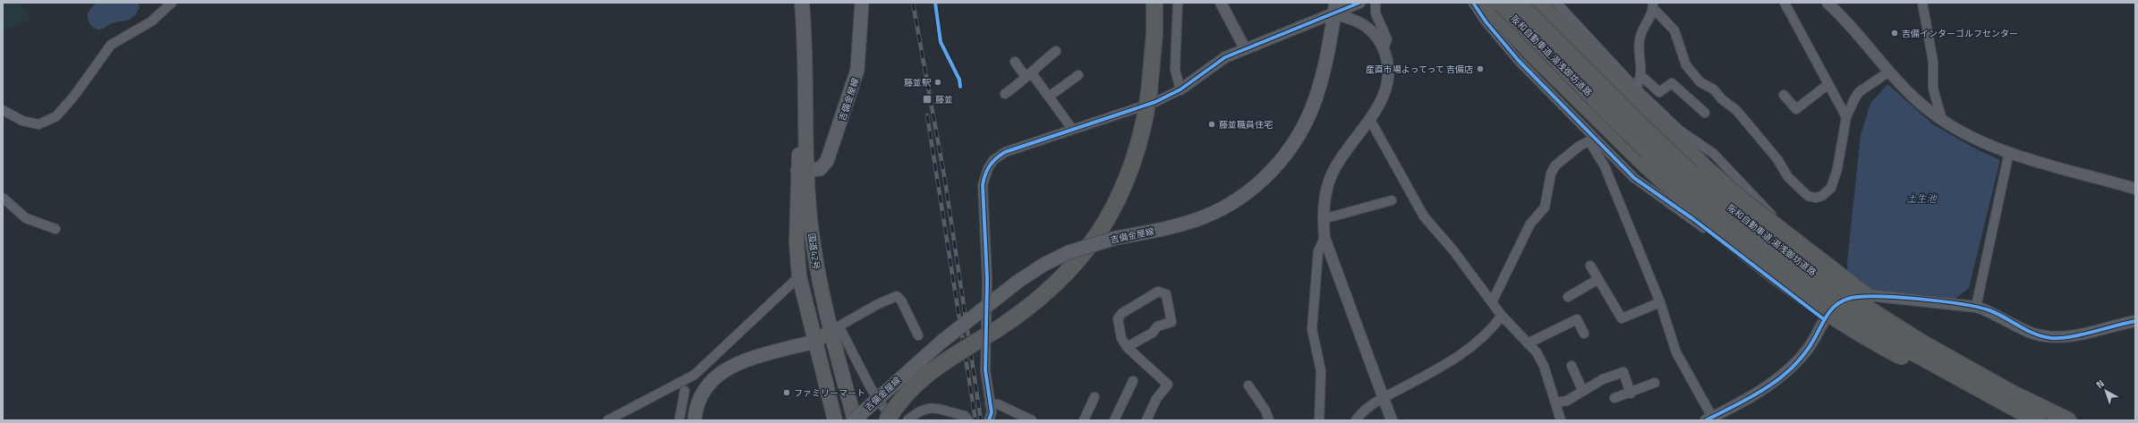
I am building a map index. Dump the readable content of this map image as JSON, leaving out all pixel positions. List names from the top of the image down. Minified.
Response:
{"streets":{"highway":["阪和自動車道;湯浅御坊道路","国道42号"],"main road":["吉備金屋線"]},"crossings":[["吉備金屋線","国道42号"]],"water":["土生池"],"places":{"other":["吉備インターゴルフセンター","産直市場よってって 吉備店","藤並駅","藤並職員住宅","ファミリーマート"],"transit":["藤並"]},"north":"top left"}
